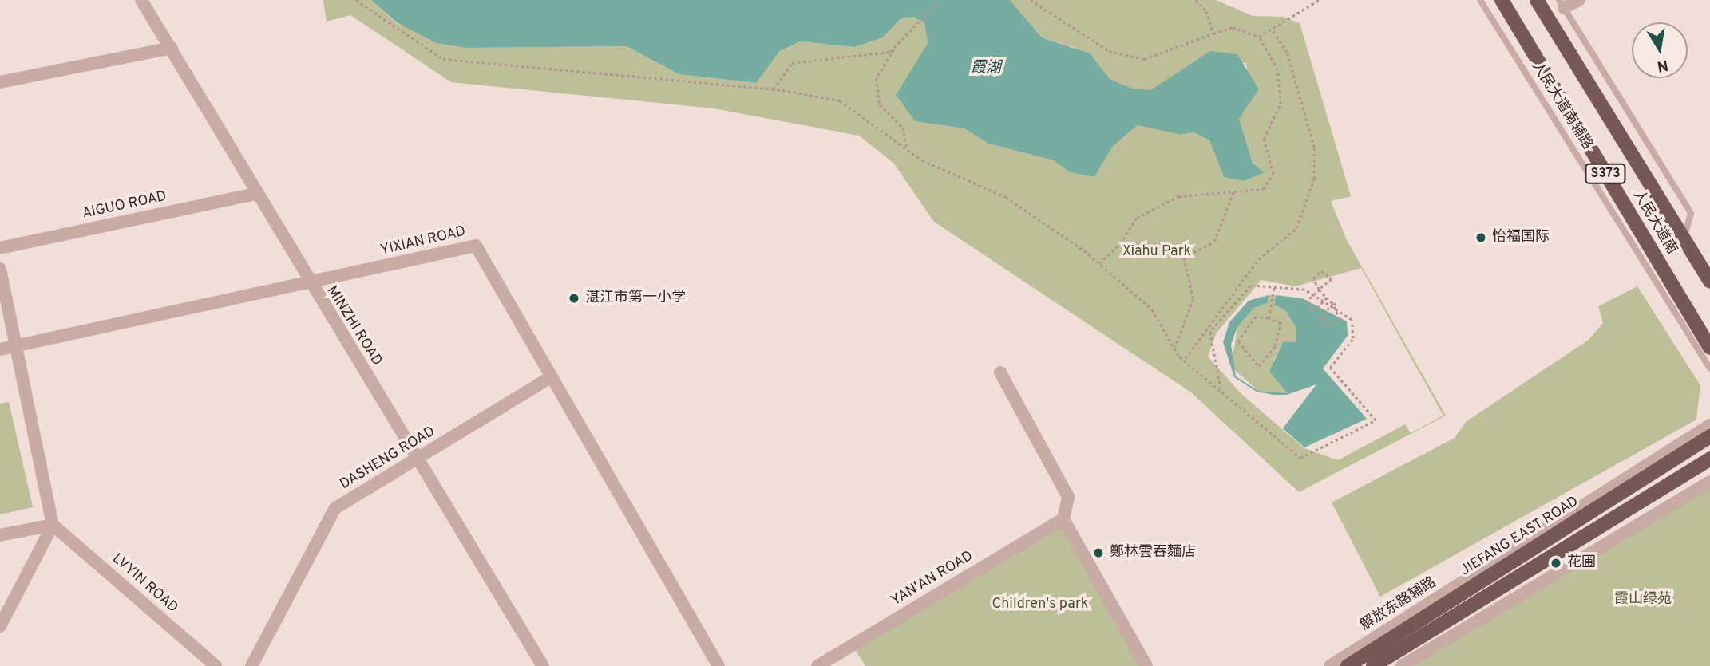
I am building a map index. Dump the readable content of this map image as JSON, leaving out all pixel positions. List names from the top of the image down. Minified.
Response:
{"streets":{"main road":["S373","人民大道南","JIEFANG EAST ROAD"],"street":["AIGUO ROAD","YIXIAN ROAD","MINZHI ROAD","DASHENG ROAD","YAN'AN ROAD","LVYIN ROAD","解放东路辅路"],"lane":["人民大道南辅路"]},"crossings":[["AIGUO ROAD","MINZHI ROAD"],["YIXIAN ROAD","MINZHI ROAD"],["YIXIAN ROAD","DASHENG ROAD"],["MINZHI ROAD","DASHENG ROAD"]],"water":["霞湖"],"parks":["Xiahu Park","霞山绿苑","Children's park"],"places":["怡福国际","湛江市第一小学","鄭林雲吞麵店","花圃"],"north":"bottom"}
